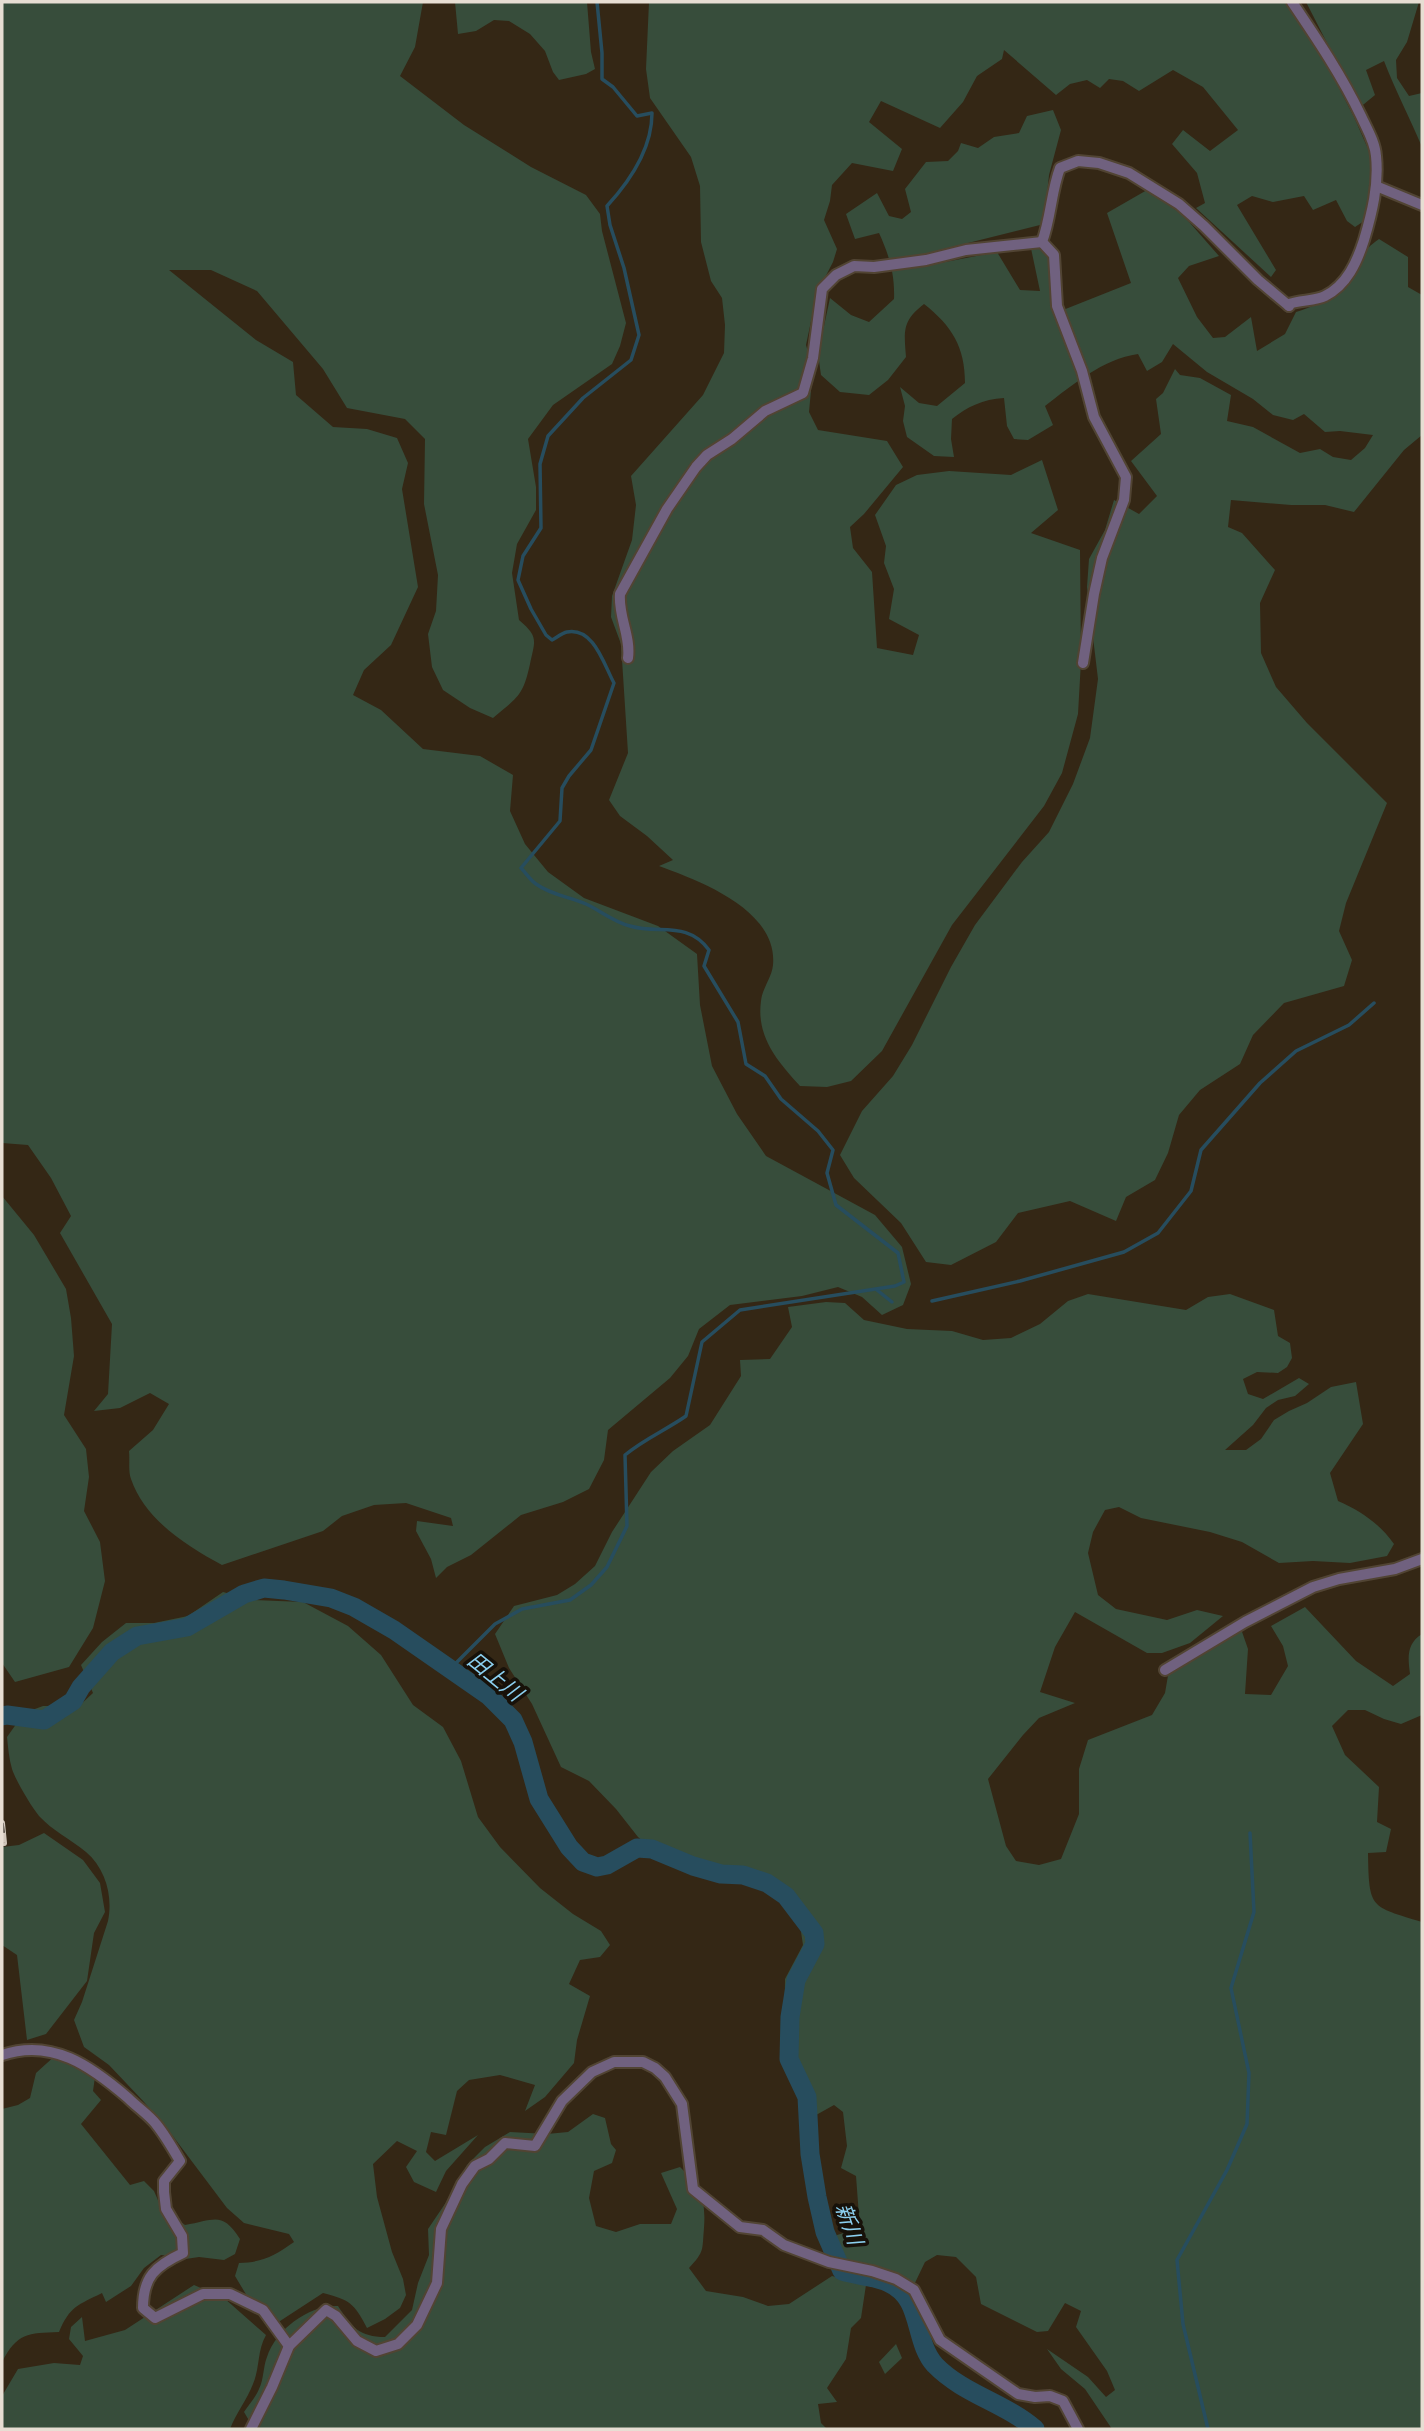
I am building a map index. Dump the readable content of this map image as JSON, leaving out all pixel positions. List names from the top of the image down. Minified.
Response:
{"water":["田上川","新川"]}
